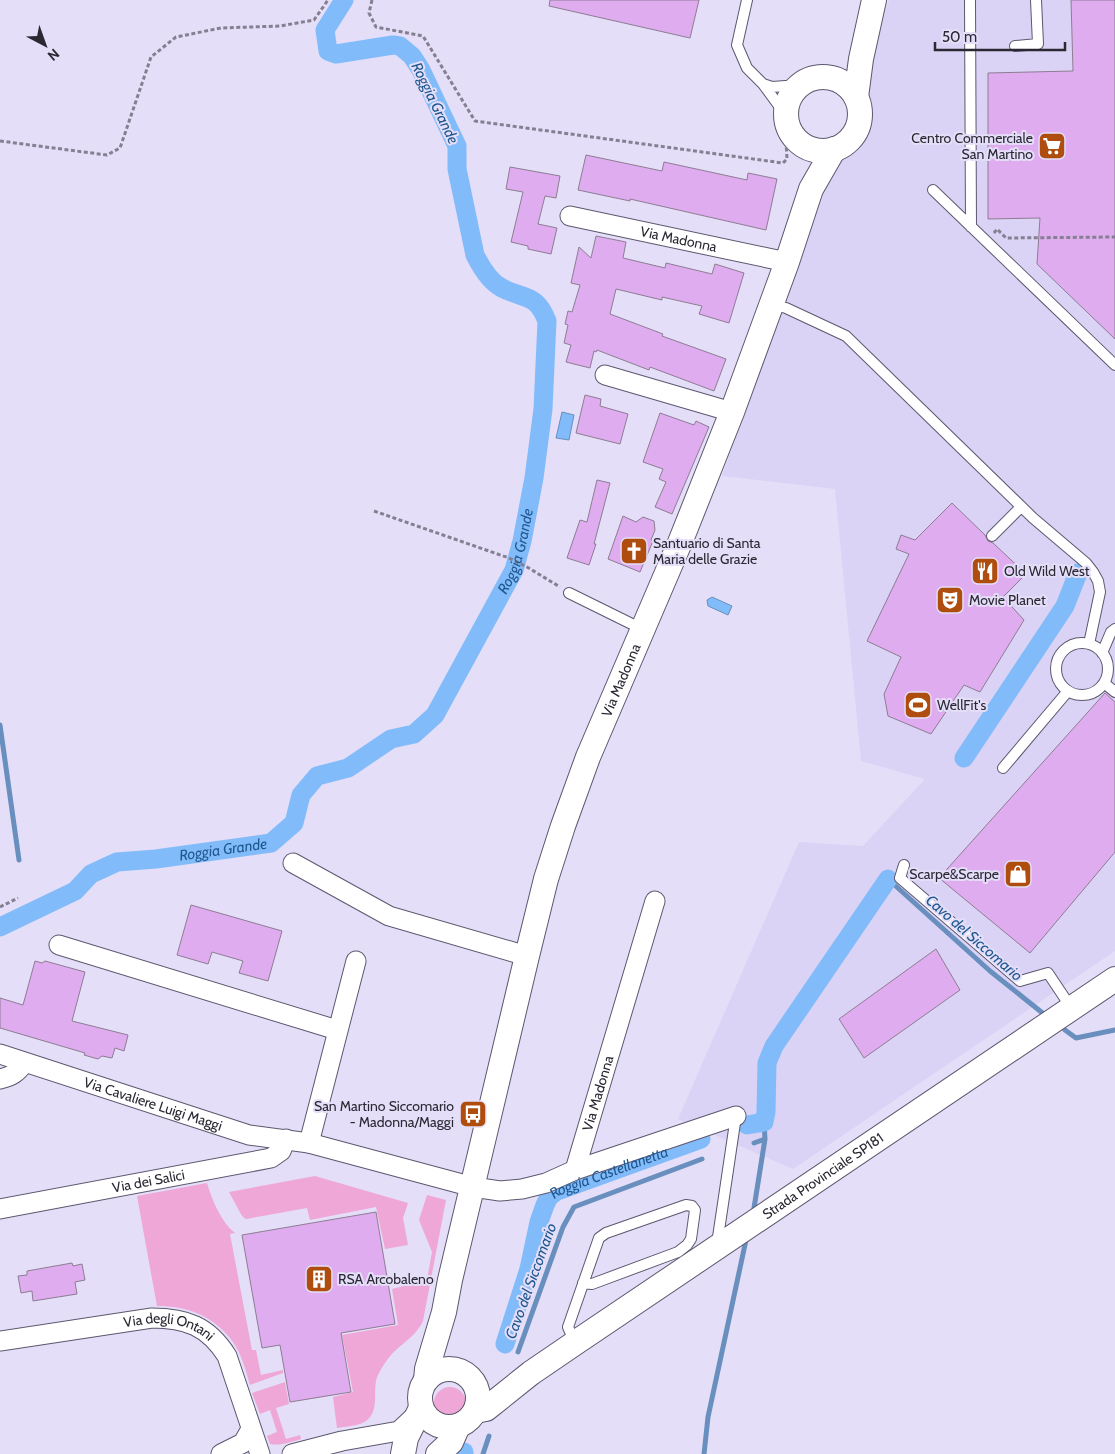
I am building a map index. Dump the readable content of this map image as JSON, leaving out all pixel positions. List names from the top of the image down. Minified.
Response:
{"streets":{"street":["Via Madonna","Via Cavaliere Luigi Maggi","Strada Provinciale SP181","Via dei Salici","Via degli Ontani"]},"crossings":[["Via Madonna","Via Cavaliere Luigi Maggi"],["Via Madonna","Strada Provinciale SP181"],["Via Cavaliere Luigi Maggi","Via dei Salici"]],"water":["Roggia Grande","Cavo del Siccomario","Roggia Castellanetta"],"places":{"supermarket":["Centro Commerciale San Martino"],"church":["Santuario di Santa Maria delle Grazie"],"restaurant":["Old Wild West"],"theatre":["Movie Planet"],"sports":["WellFit's"],"shop":["Scarpe&Scarpe"],"bus stop":["San Martino Siccomario - Madonna/Maggi"],"building":["RSA Arcobaleno"]},"scale_bar":"50 m","north":"bottom right"}
